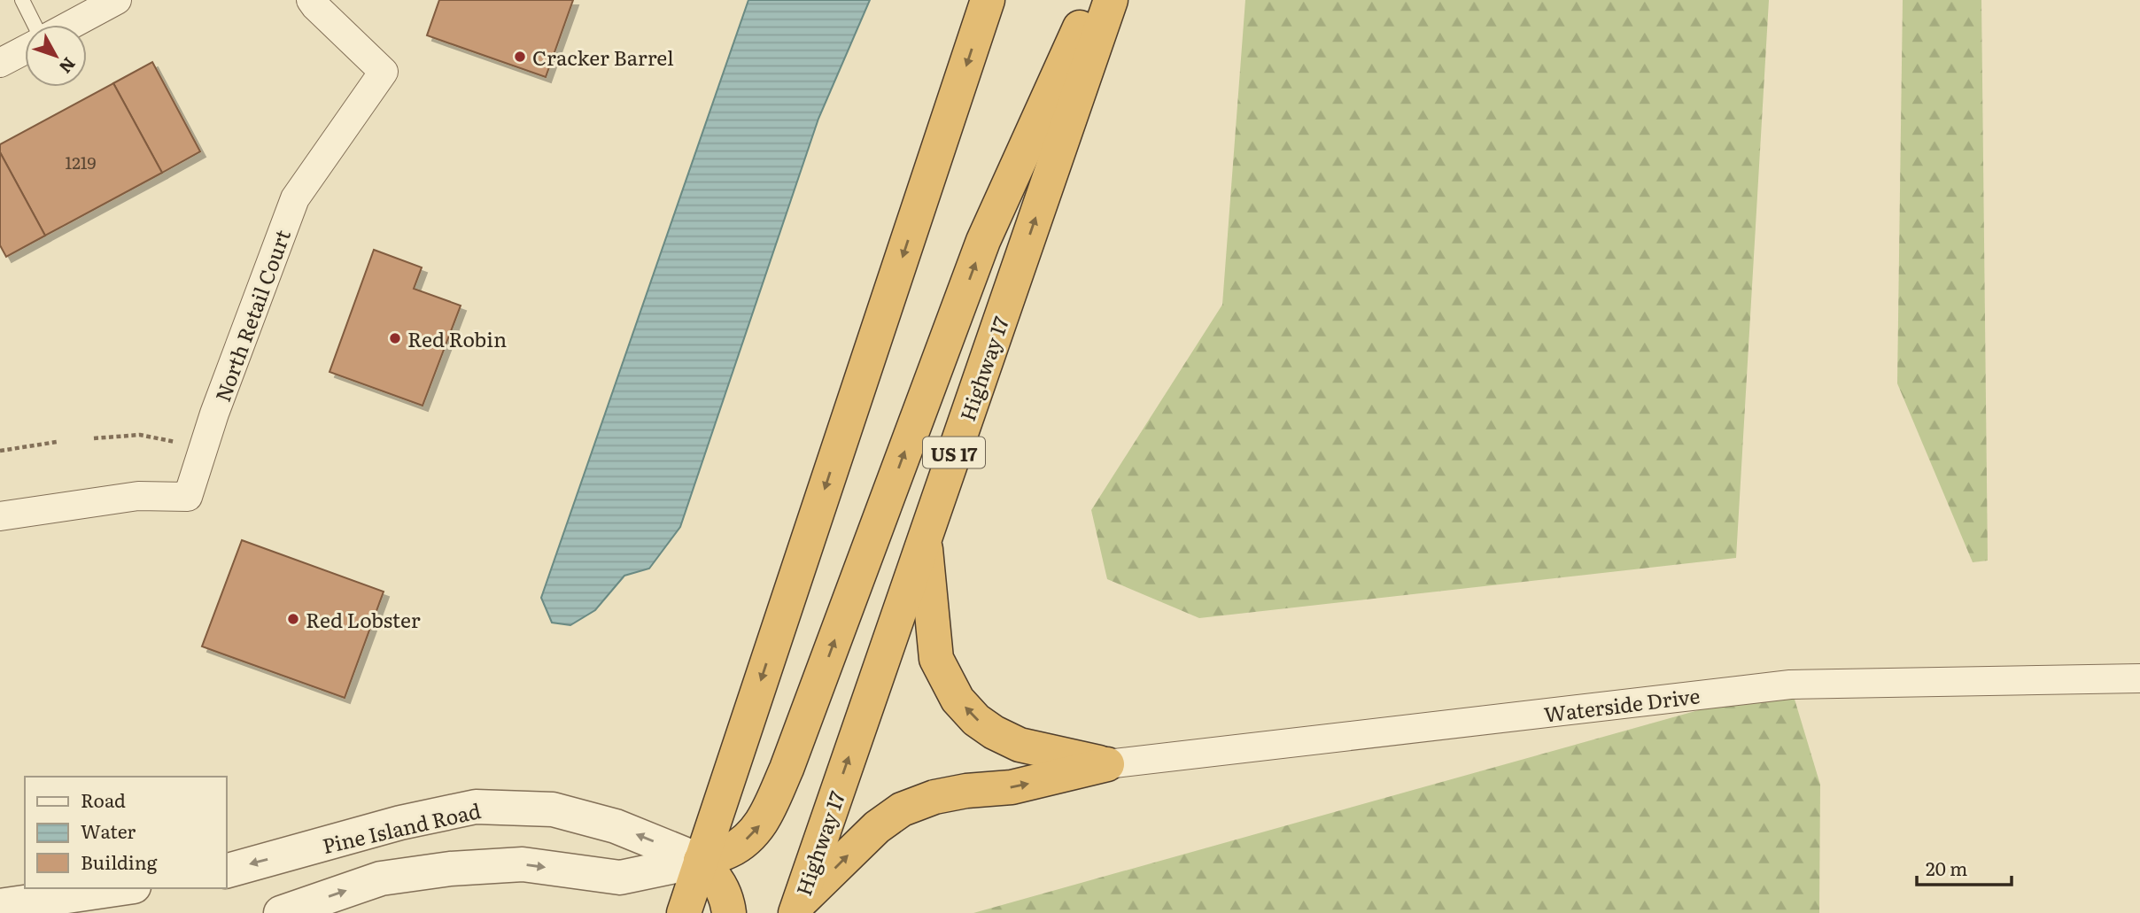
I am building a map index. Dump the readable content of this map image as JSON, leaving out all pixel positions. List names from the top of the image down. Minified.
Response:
{"streets":{"highway":["Highway 17","US 17"],"street":["North Retail Court","Waterside Drive","Pine Island Road"]},"places":["Cracker Barrel","Red Robin","Red Lobster"],"house_numbers":["1219"],"legend":["Road","Water","Building"],"scale_bar":"20 m","north":"bottom right"}
